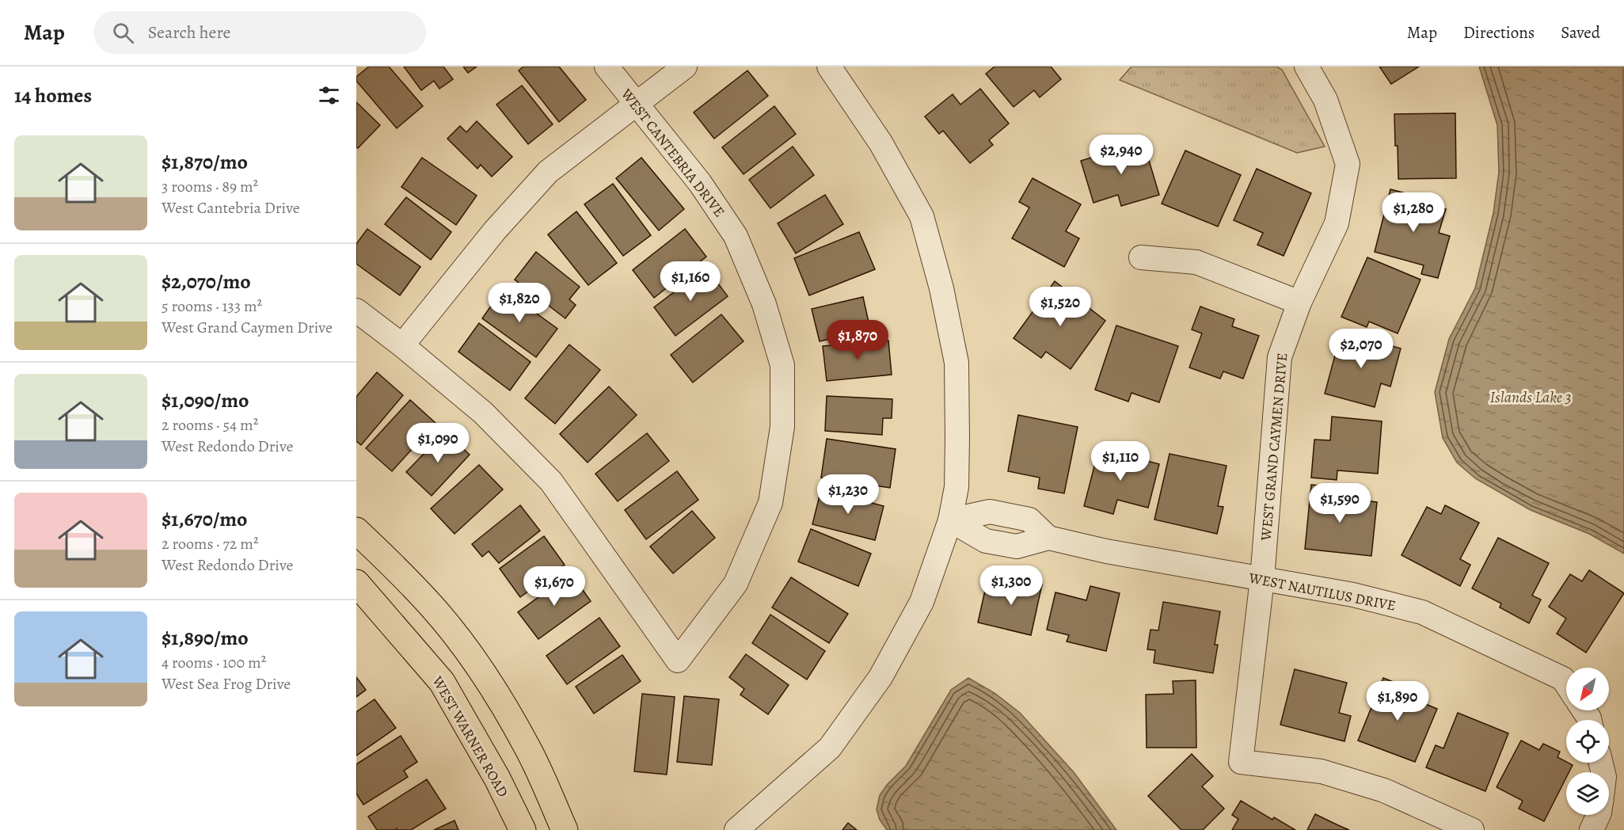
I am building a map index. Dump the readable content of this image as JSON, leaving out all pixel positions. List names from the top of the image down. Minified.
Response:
{"streets":{"main road":["WEST WARNER ROAD"],"street":["WEST CANTEBRIA DRIVE","WEST GRAND CAYMEN DRIVE","WEST NAUTILUS DRIVE"]},"crossings":[["WEST GRAND CAYMEN DRIVE","WEST NAUTILUS DRIVE"]],"water":["Islands Lake 3"],"north":"bottom left","page":{"header":"Map","search":"Search here","nav":["Map","Directions","Saved"],"heading":"14 homes","list":[{"name":"$1,870/mo","note":"3 rooms · 89 m² · West Cantebria Drive"},{"name":"$2,070/mo","note":"5 rooms · 133 m² · West Grand Caymen Drive"},{"name":"$1,090/mo","note":"2 rooms · 54 m² · West Redondo Drive"},{"name":"$1,670/mo","note":"2 rooms · 72 m² · West Redondo Drive"},{"name":"$1,890/mo","note":"4 rooms · 100 m² · West Sea Frog Drive"}],"price":["$2,940","$1,280","$1,160","$1,820","$1,520","$1,870","$2,070","$1,090","$1,110","$1,230","$1,590","$1,300","$1,670","$1,890"]}}
